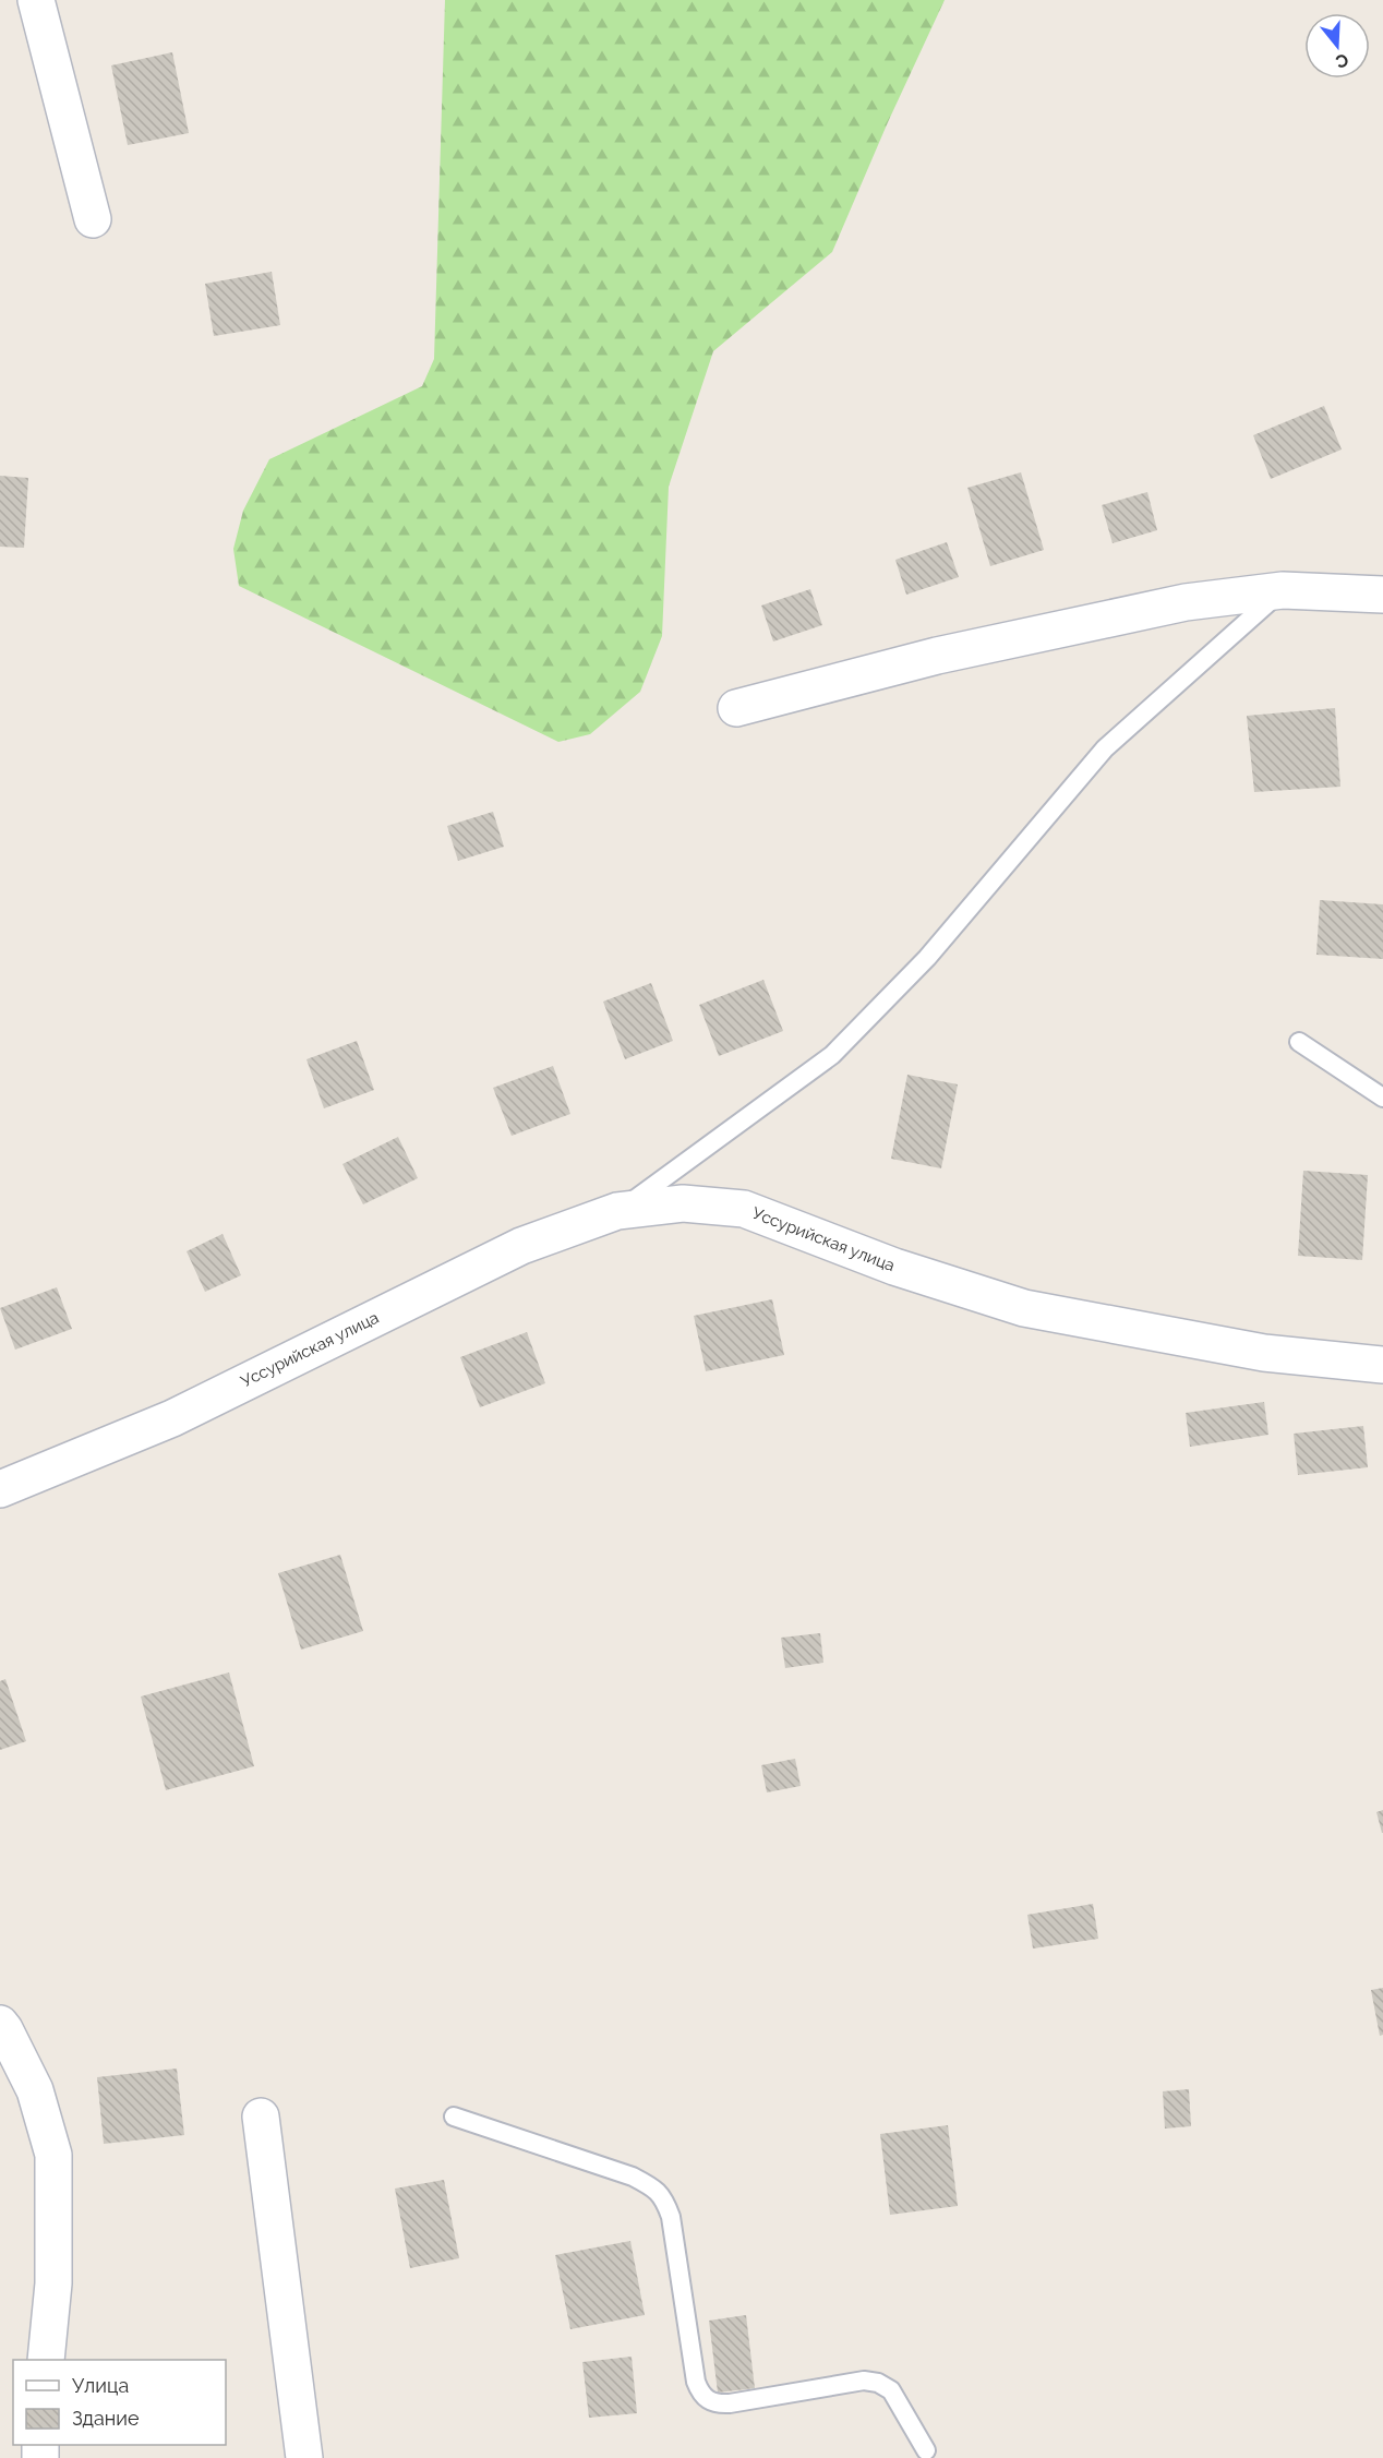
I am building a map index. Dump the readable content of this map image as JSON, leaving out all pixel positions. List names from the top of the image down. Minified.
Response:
{"streets":{"street":["Уссурийская улица"]},"legend":["Улица","Здание"],"north":"bottom"}
